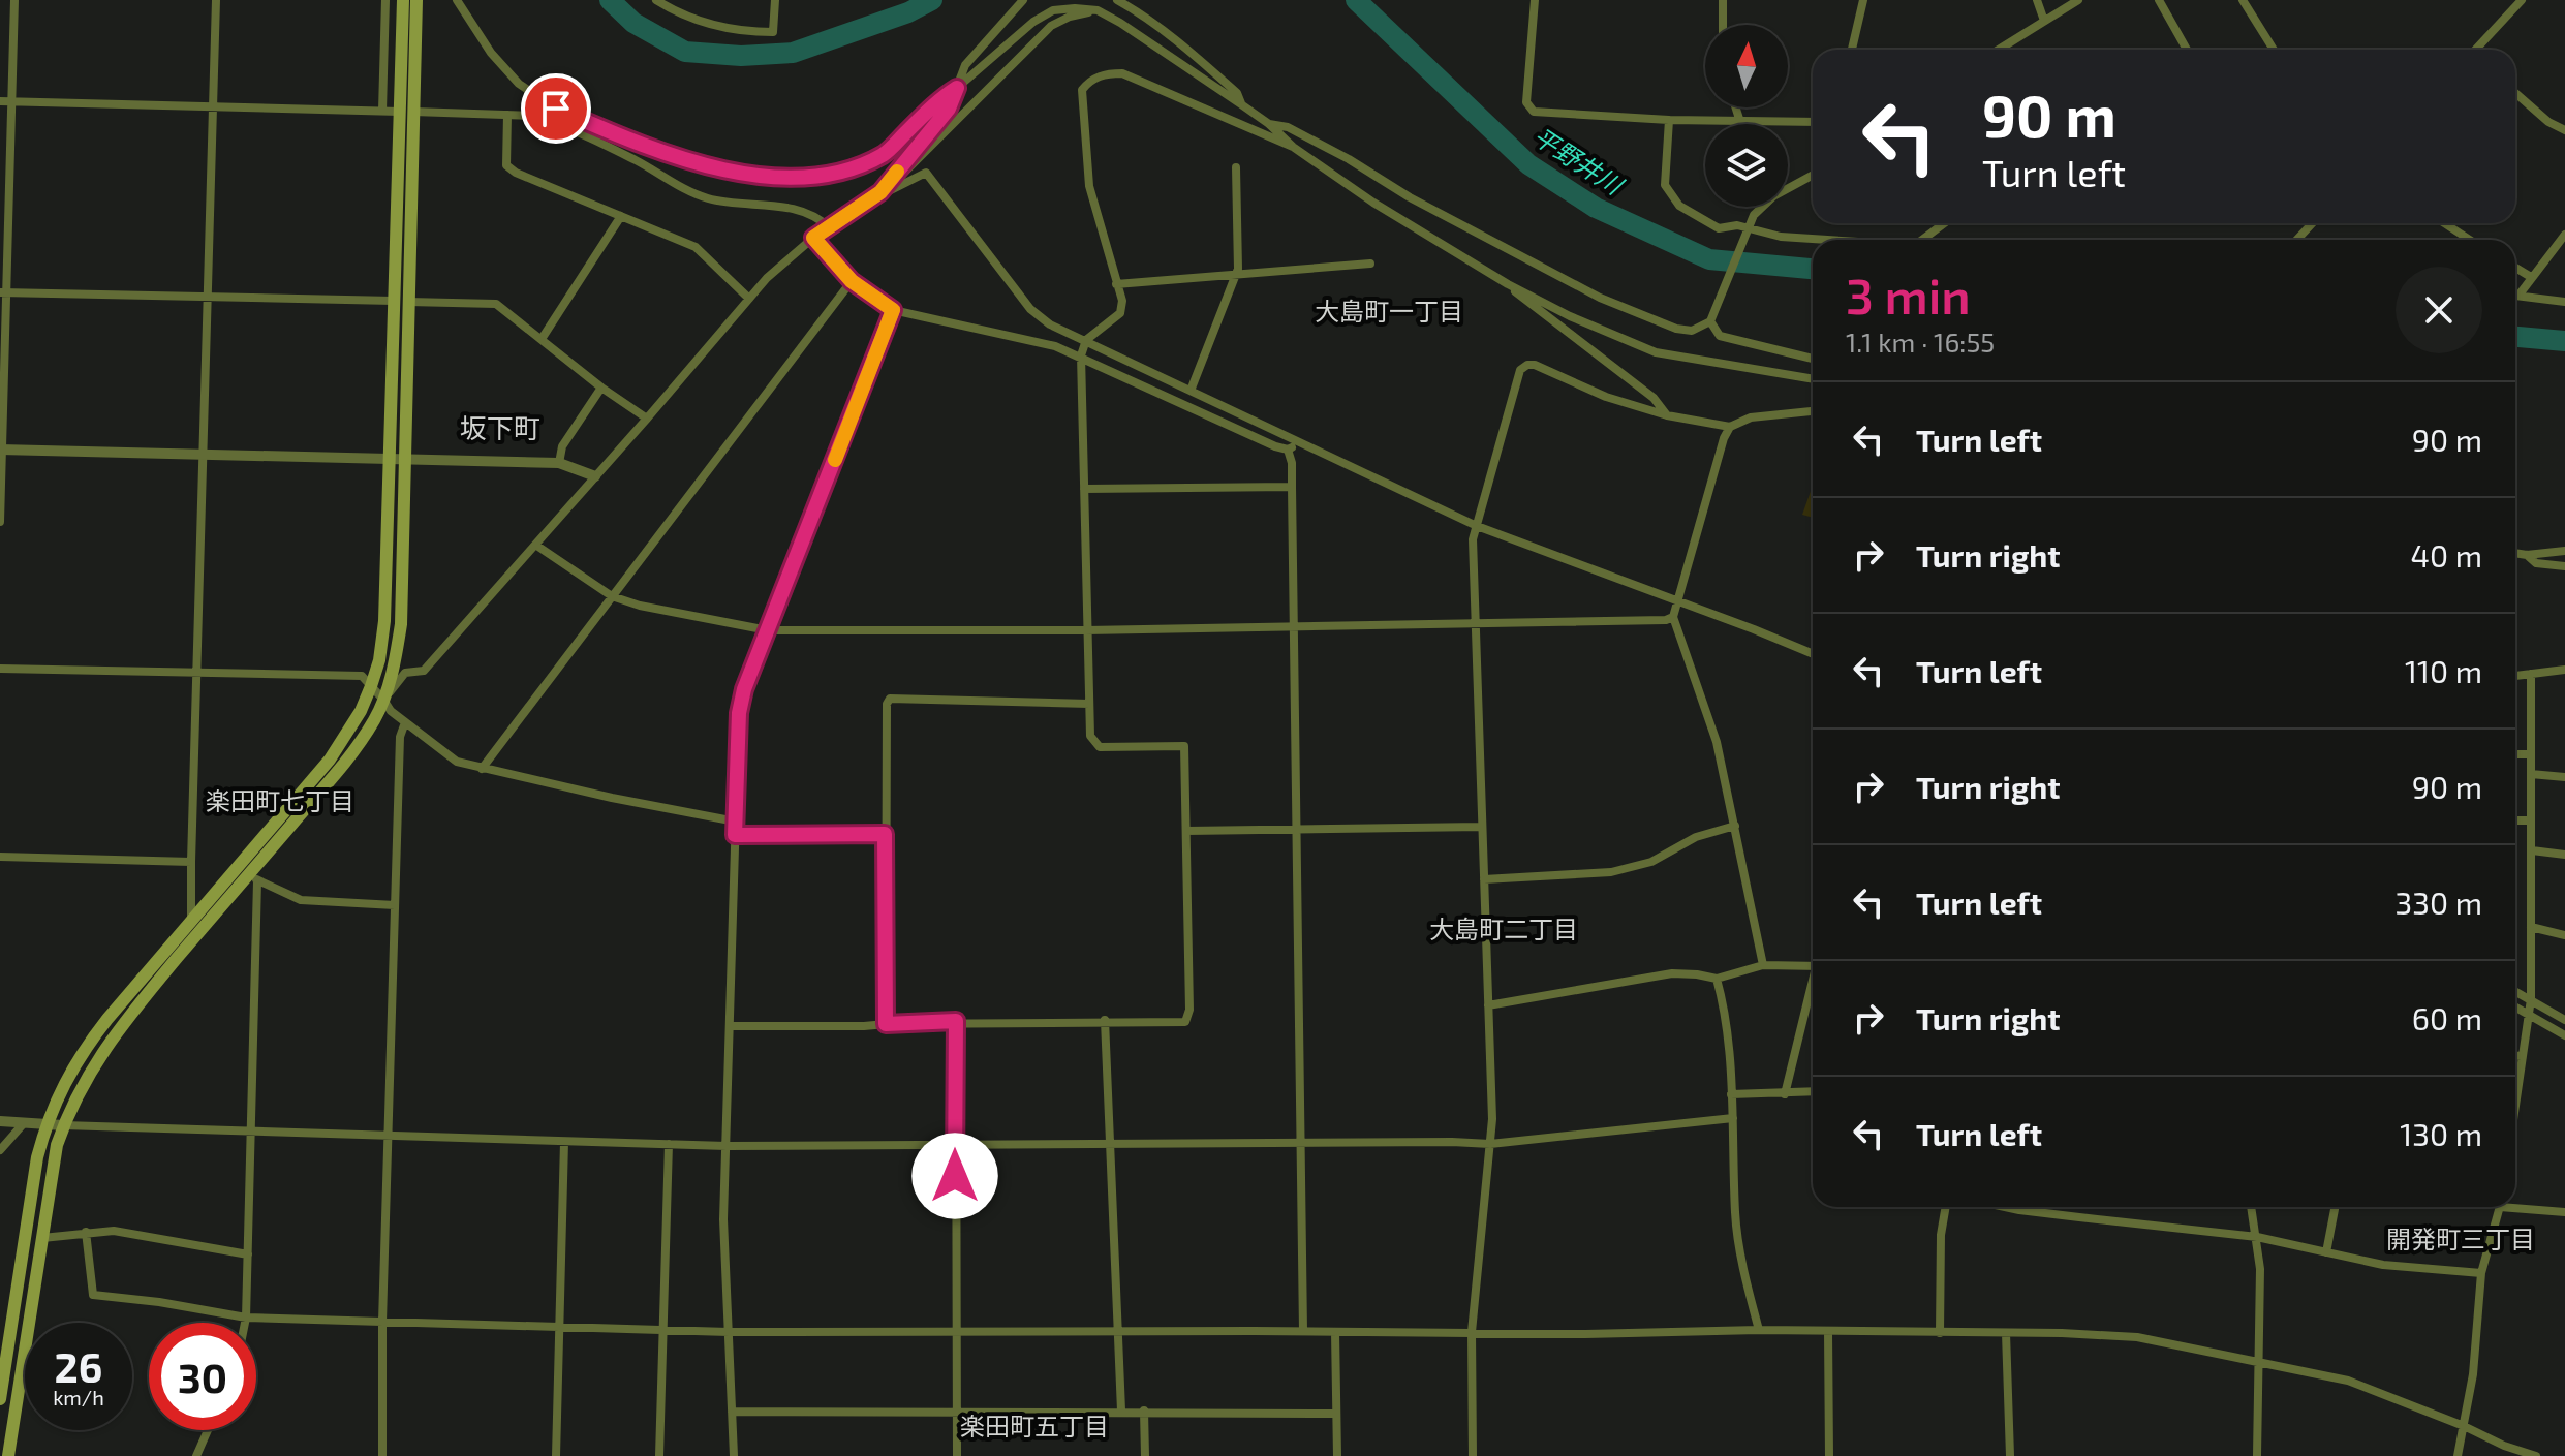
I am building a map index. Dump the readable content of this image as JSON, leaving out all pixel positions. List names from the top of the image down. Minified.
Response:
{"districts":["大島町一丁目","坂下町","楽田町七丁目","大島町二丁目","開発町三丁目","楽田町五丁目"],"water":["平野井川"],"north":"top","page":{"turn":["90 m","Turn left"],"heading":["3 min","1.1 km · 16:55"],"list":[{"name":"Turn left","value":"90 m"},{"name":"Turn right","value":"40 m"},{"name":"Turn left","value":"110 m"},{"name":"Turn right","value":"90 m"},{"name":"Turn left","value":"330 m"},{"name":"Turn right","value":"60 m"},{"name":"Turn left","value":"130 m"}],"speed":"26 km/h","limit":"30"}}
